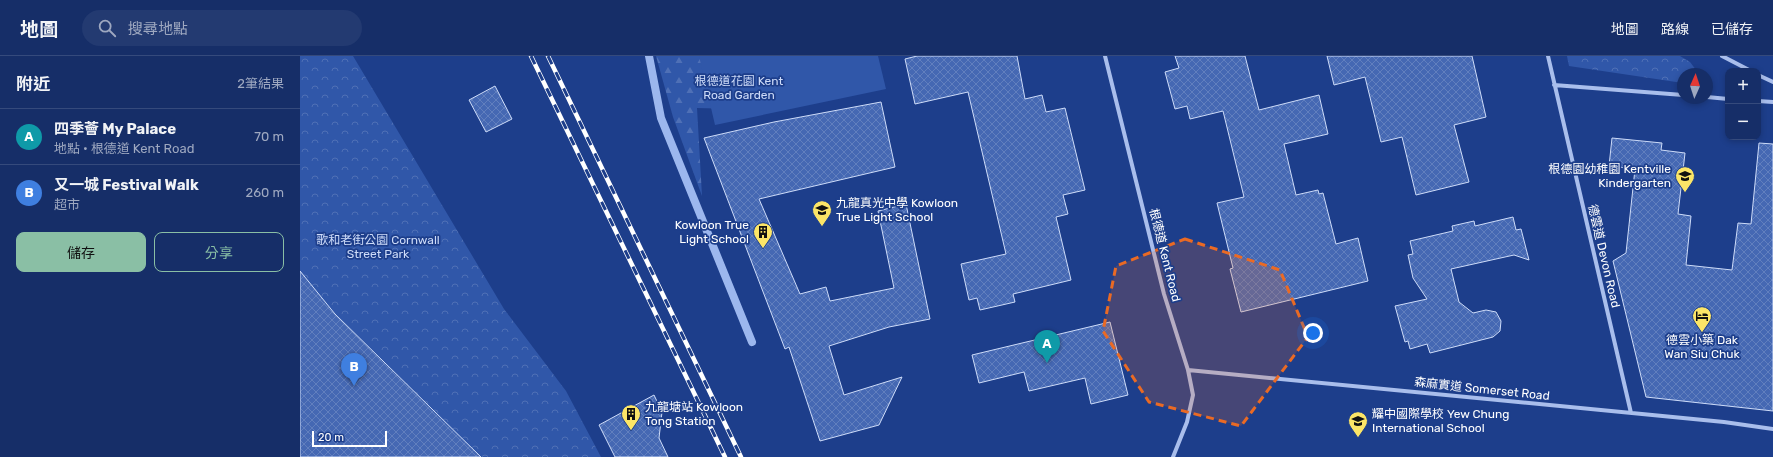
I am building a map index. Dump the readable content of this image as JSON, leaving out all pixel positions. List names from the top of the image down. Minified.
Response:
{"streets":{"street":["根德道 Kent Road","德雲道 Devon Road","森麻實道 Somerset Road"]},"crossings":[["根德道 Kent Road","森麻實道 Somerset Road"],["德雲道 Devon Road","森麻實道 Somerset Road"]],"parks":["根德道花園 Kent Road Garden","歌和老街公園 Cornwall Street Park"],"places":{"school or university":["根德園幼稚園 Kentville Kindergarten","九龍真光中學 Kowloon True Light School","耀中國際學校 Yew Chung International School"],"building":["Kowloon True Light School","九龍塘站 Kowloon Tong Station"],"hotel":["德雲小築 Dak Wan Siu Chuk"]},"scale_bar":"20 m","north":"top","page":{"header":"地圖","search":"搜尋地點","nav":["地圖","路線","已儲存"],"heading":["附近","2筆結果"],"map_buttons":["+","−"],"list":[{"mark":"A","name":"四季薈 My Palace","note":"地點 · 根德道 Kent Road","value":"70 m"},{"mark":"B","name":"又一城 Festival Walk","note":"超市","value":"260 m"}],"buttons":["儲存","分享"],"pins":["A","B"],"scale":"20 m"}}
